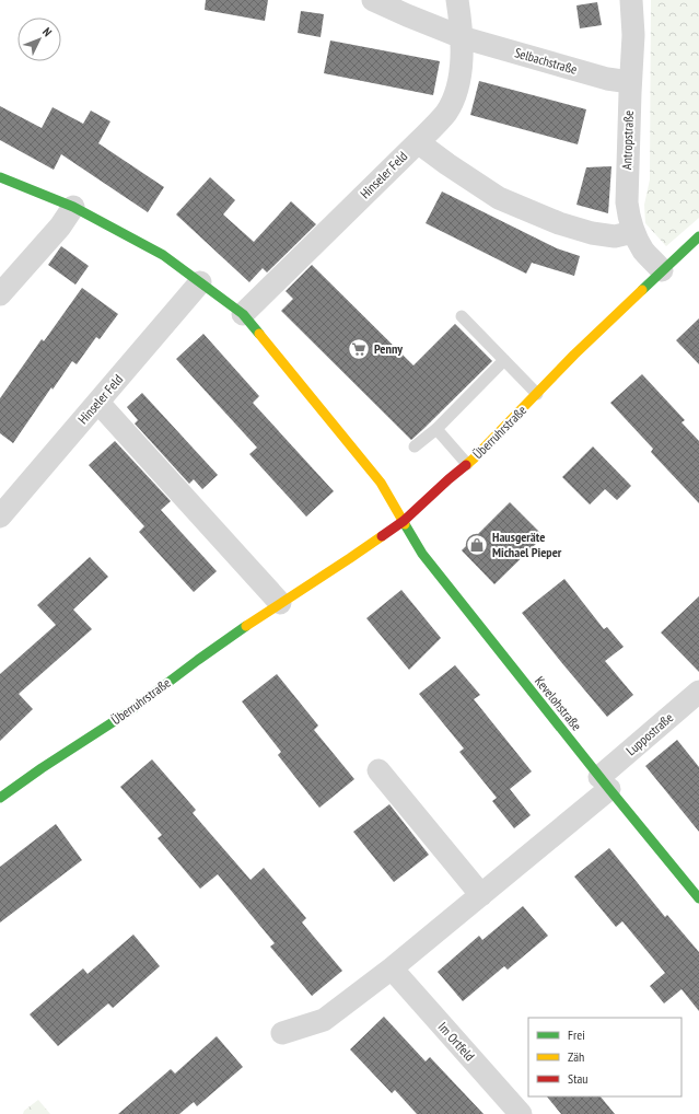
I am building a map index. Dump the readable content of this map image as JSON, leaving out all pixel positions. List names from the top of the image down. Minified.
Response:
{"streets":{"street":["Selbachstraße","Antropstraße","Hinseler Feld","Überruhrstraße","Kevelohstraße","Luppostraße","Im Ortfeld"]},"crossings":[["Selbachstraße","Antropstraße"],["Antropstraße","Überruhrstraße"],["Überruhrstraße","Kevelohstraße"],["Kevelohstraße","Luppostraße"]],"places":{"supermarket":["Penny"],"shop":["Hausgeräte Michael Pieper"]},"legend":["Frei","Zäh","Stau"],"north":"top right"}
